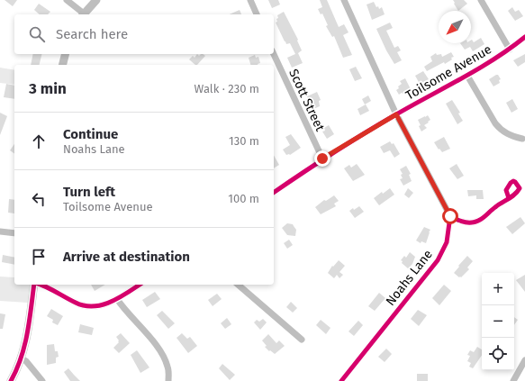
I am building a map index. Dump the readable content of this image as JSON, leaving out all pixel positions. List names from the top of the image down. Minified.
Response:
{"streets":{"street":["Toilsome Avenue","Scott Street","Noahs Lane"]},"crossings":[["Toilsome Avenue","Scott Street"]],"north":"bottom left","page":{"search":"Search here","heading":["3 min","Walk · 230 m"],"list":[["Continue","Noahs Lane","130 m"],["Turn left","Toilsome Avenue","100 m"],"Arrive at destination"],"map_buttons":["+","−"]}}
